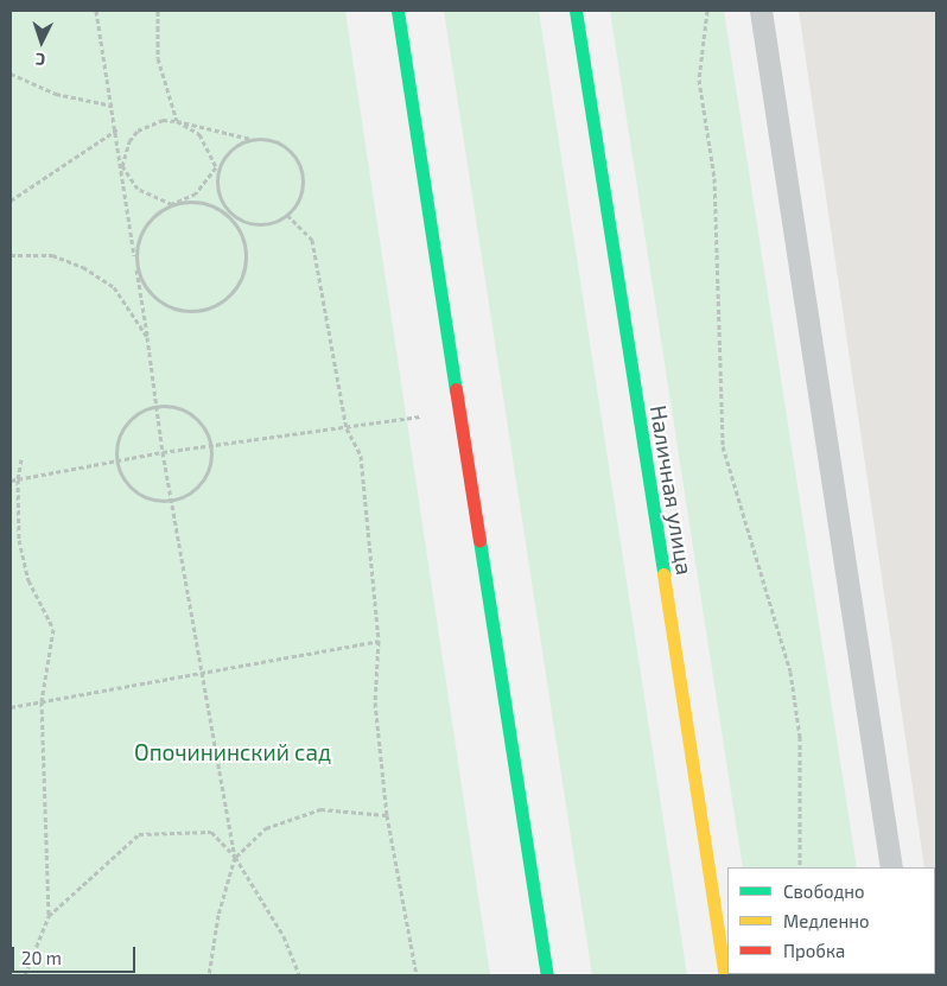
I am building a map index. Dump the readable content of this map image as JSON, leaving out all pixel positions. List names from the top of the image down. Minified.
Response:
{"streets":{"main road":["Наличная улица"]},"parks":["Опочининский сад"],"legend":["Свободно","Медленно","Пробка"],"scale_bar":"20 m","north":"bottom"}
